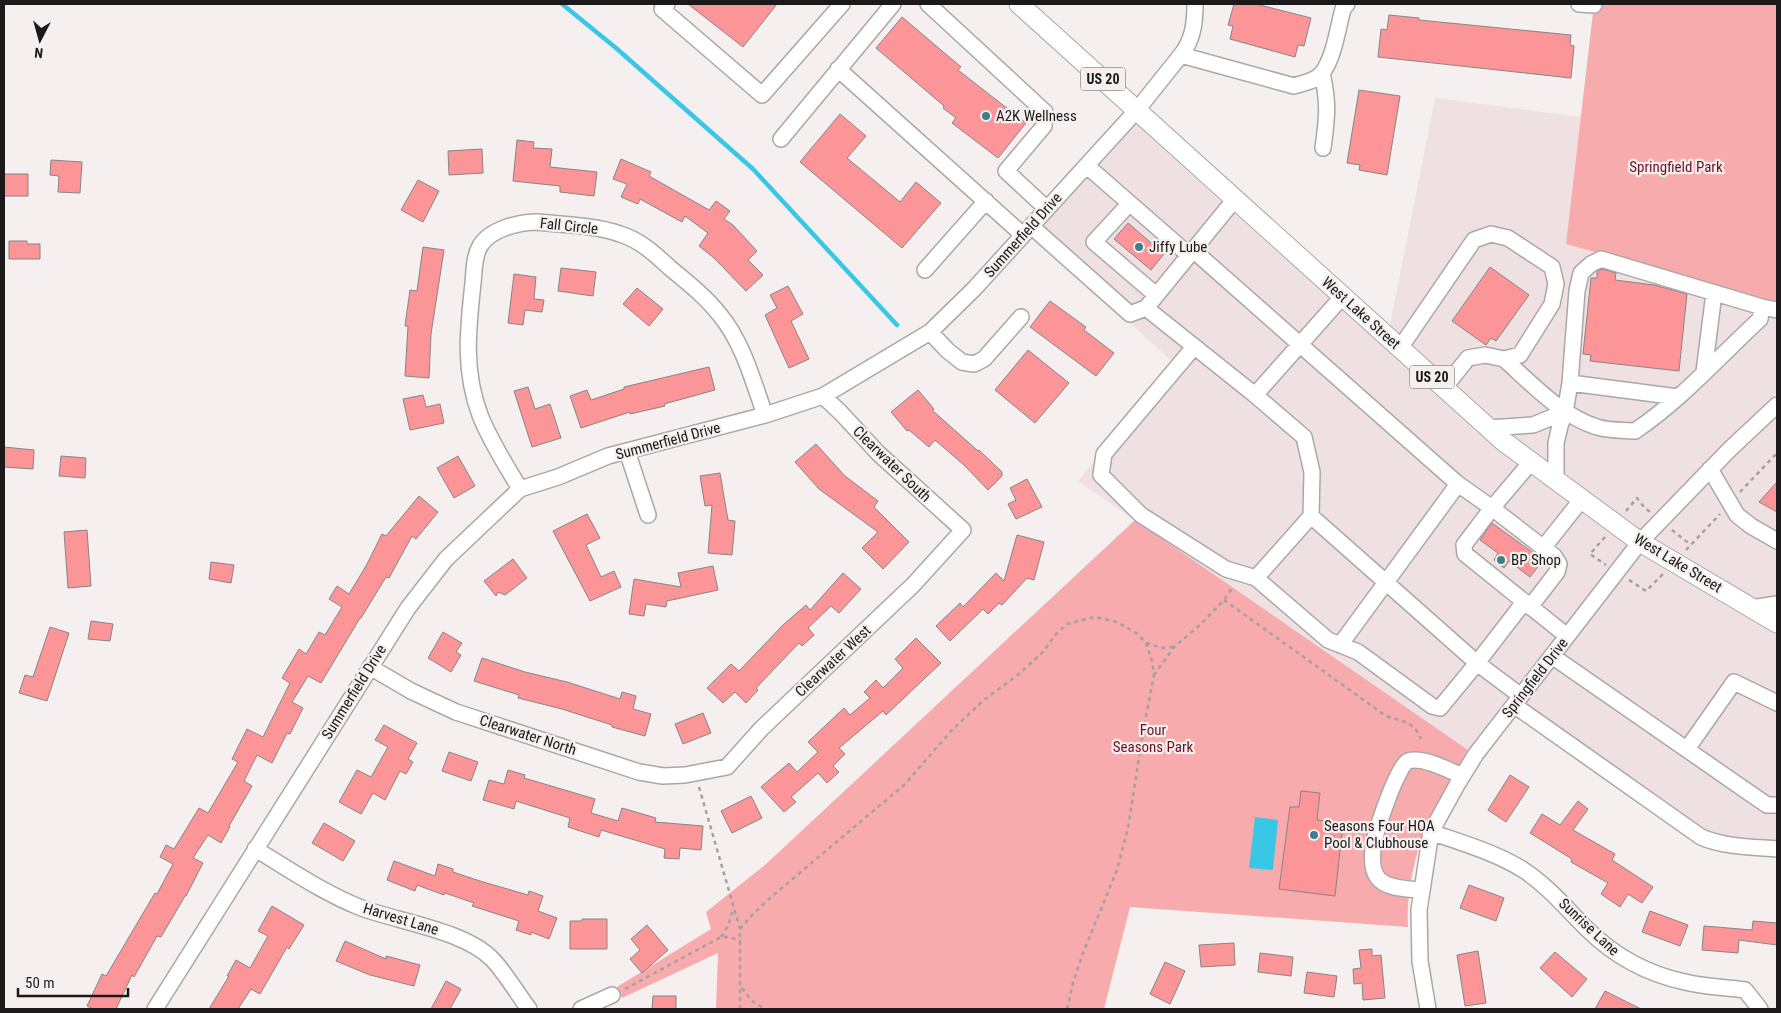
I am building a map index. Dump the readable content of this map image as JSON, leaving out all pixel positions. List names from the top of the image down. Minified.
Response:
{"streets":{"main road":["US 20","West Lake Street"],"street":["Fall Circle","Summerfield Drive","Clearwater South","Clearwater West","Springfield Drive","Clearwater North","Harvest Lane","Sunrise Lane"]},"crossings":[["Fall Circle","Summerfield Drive"],["Summerfield Drive","West Lake Street"],["Summerfield Drive","Clearwater South"],["Summerfield Drive","Clearwater North"],["Summerfield Drive","Harvest Lane"],["West Lake Street","Springfield Drive"],["Clearwater South","Clearwater West"],["Clearwater West","Clearwater North"],["Springfield Drive","Sunrise Lane"]],"parks":["Springfield Park","Four Seasons Park"],"places":["A2K Wellness","Jiffy Lube","BP Shop","Seasons Four HOA Pool & Clubhouse"],"scale_bar":"50 m","north":"bottom"}
